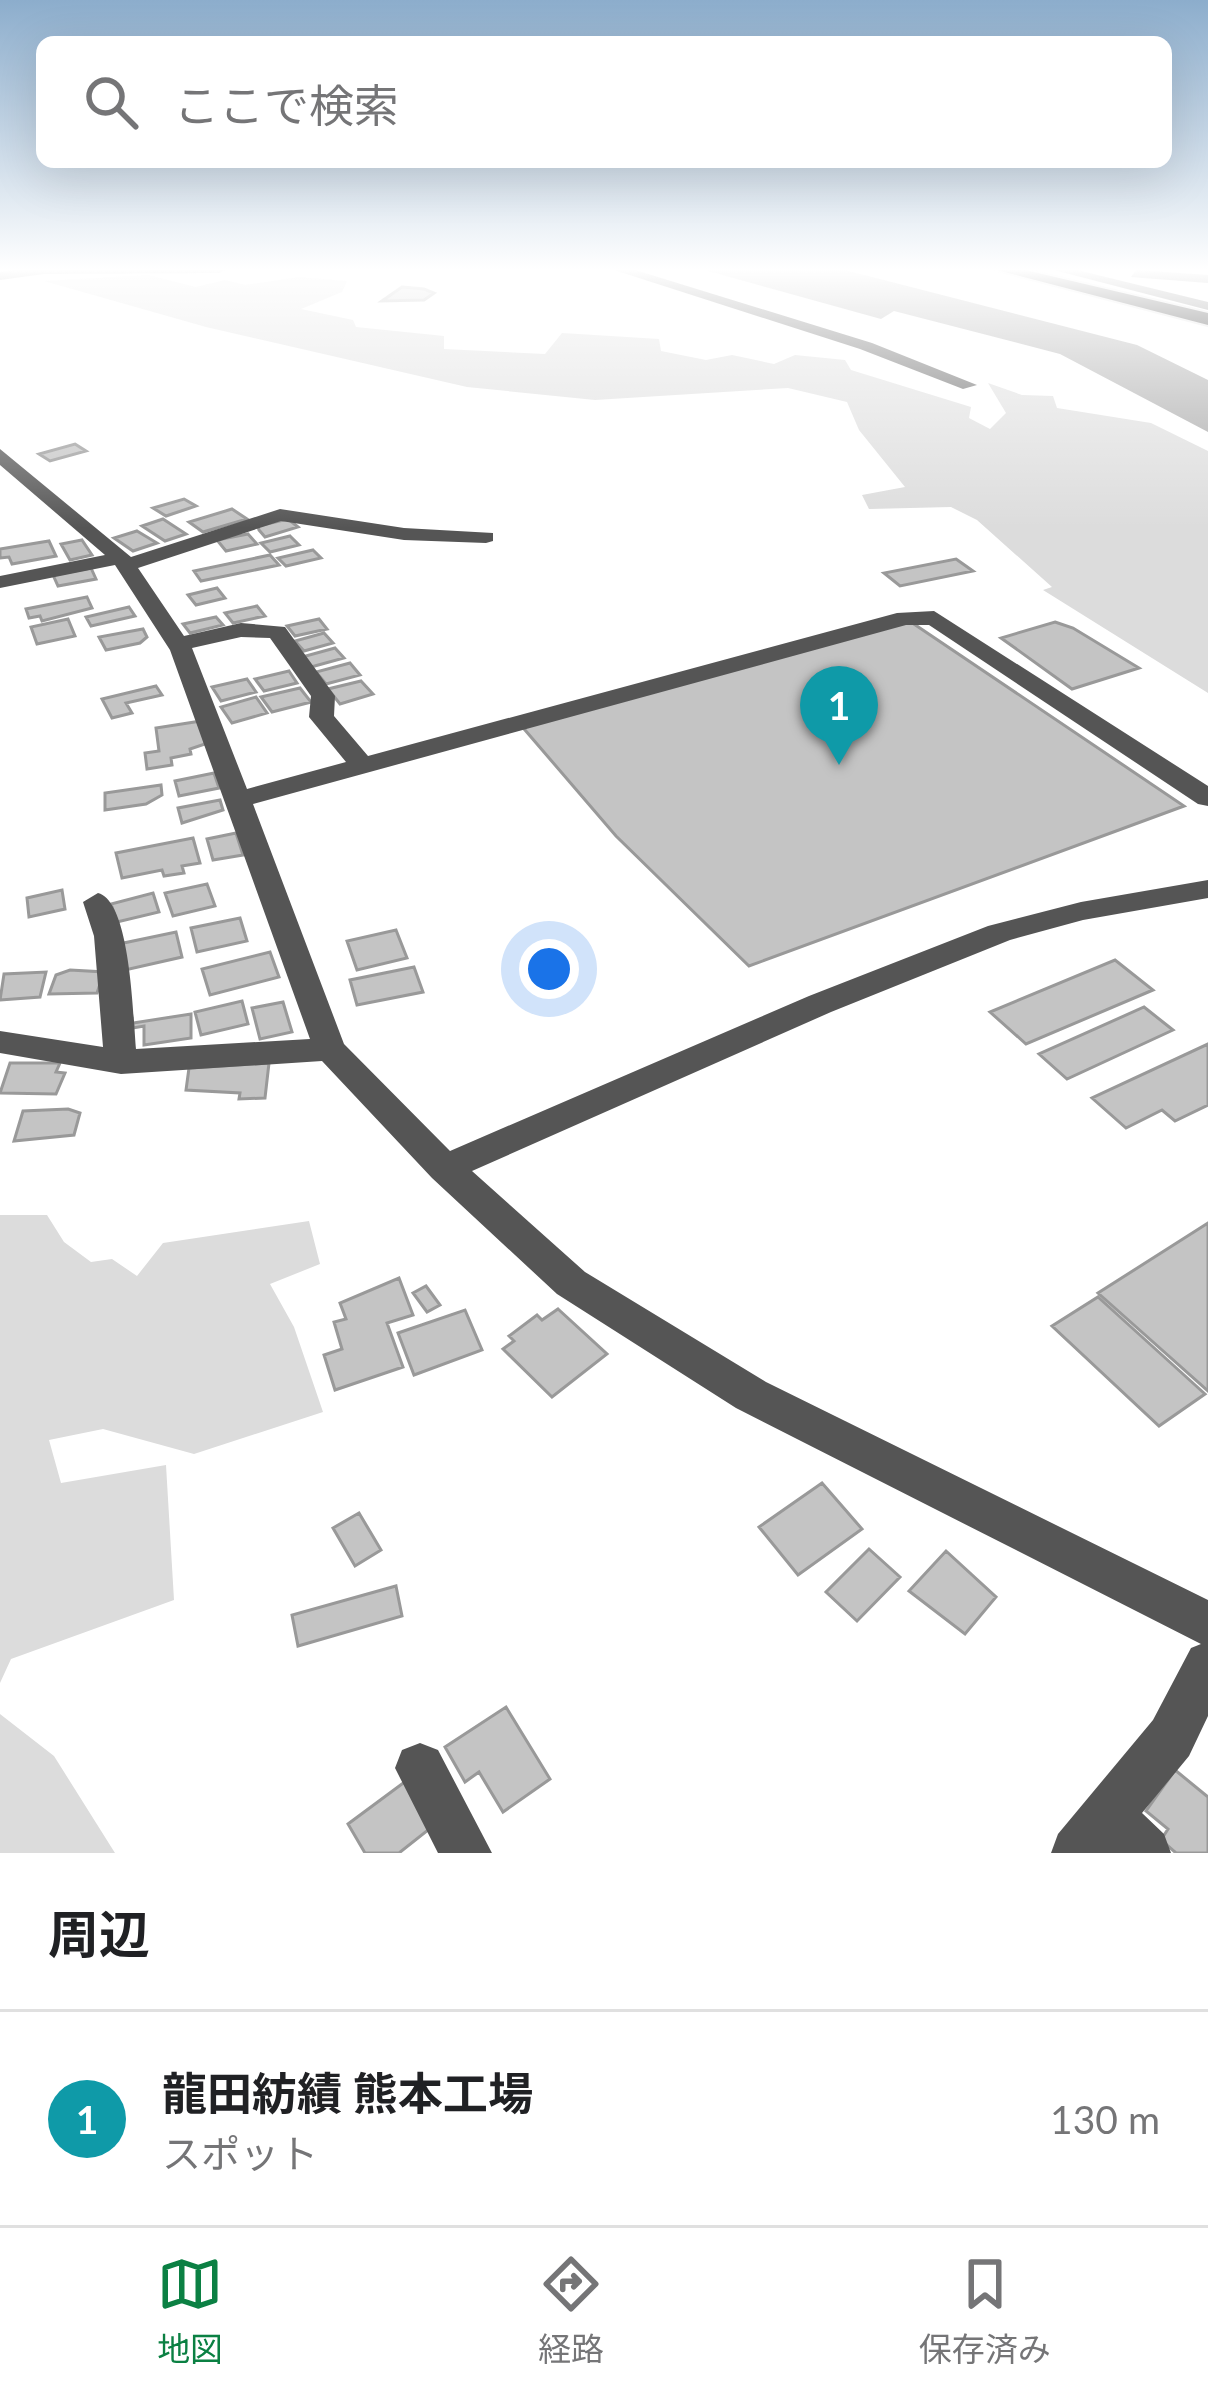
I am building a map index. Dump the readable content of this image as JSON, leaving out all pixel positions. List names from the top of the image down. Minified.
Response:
{"page":{"search":"ここで検索","pins":"1","heading":"周辺","list":[{"mark":"1","name":"龍田紡績 熊本工場","note":"スポット","value":"130 m"}],"nav":["地図","経路","保存済み"]}}
